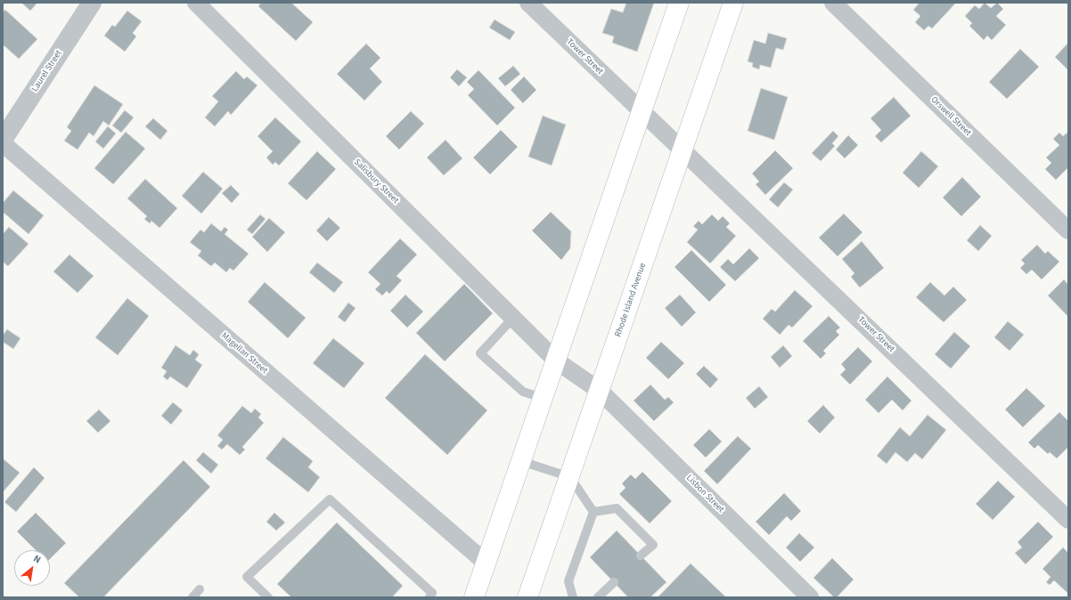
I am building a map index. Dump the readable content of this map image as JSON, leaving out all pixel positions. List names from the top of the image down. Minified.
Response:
{"streets":{"main road":["Rhode Island Avenue"],"street":["Tower Street","Laurel Street","Orswell Street","Salisbury Street","Magellan Street","Lisbon Street"]},"crossings":[["Tower Street","Rhode Island Avenue"],["Salisbury Street","Lisbon Street"],["Rhode Island Avenue","Lisbon Street"]],"north":"top right"}
